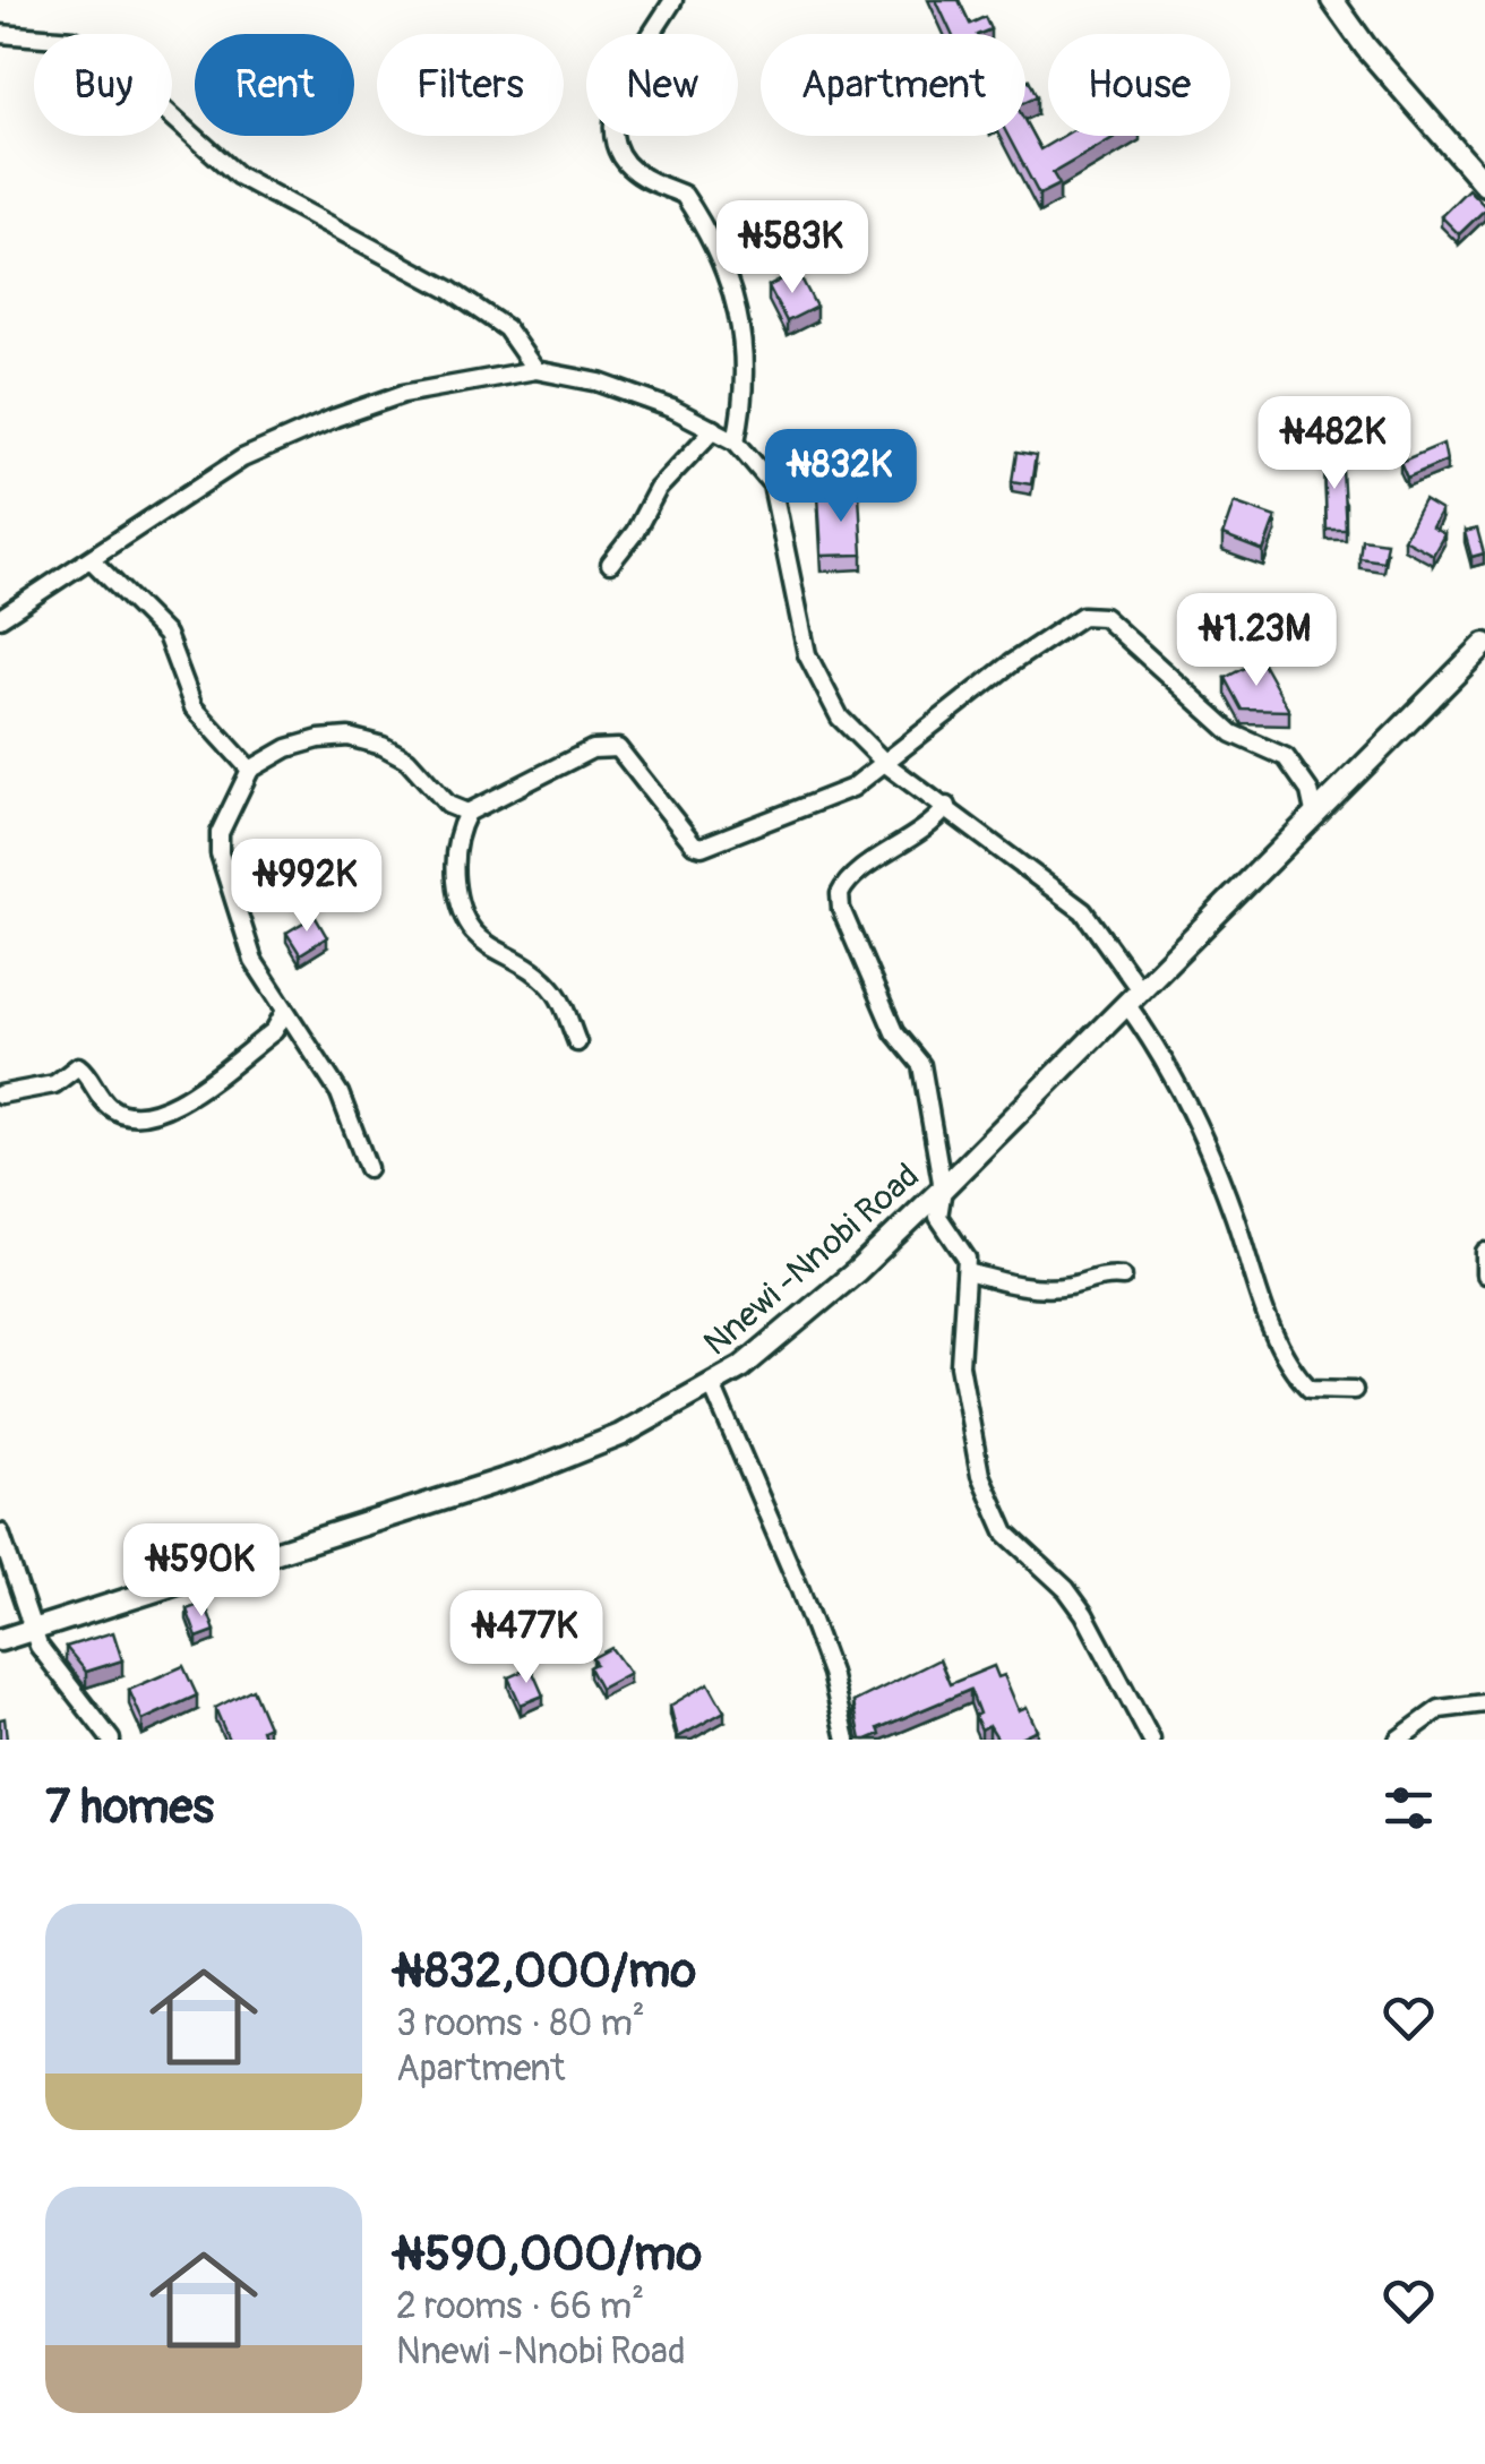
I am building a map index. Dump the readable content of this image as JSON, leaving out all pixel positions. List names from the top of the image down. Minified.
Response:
{"streets":{"main road":["Nnewi -Nnobi Road"]},"page":{"chip":["Buy","Rent","Filters","New","Apartment","House"],"price":["₦583K","₦482K","₦832K","₦1.23M","₦992K","₦590K","₦477K"],"heading":"7 homes","list":[{"name":"₦832,000/mo","note":"3 rooms · 80 m² · Apartment"},{"name":"₦590,000/mo","note":"2 rooms · 66 m² · Nnewi -Nnobi Road"}]}}
